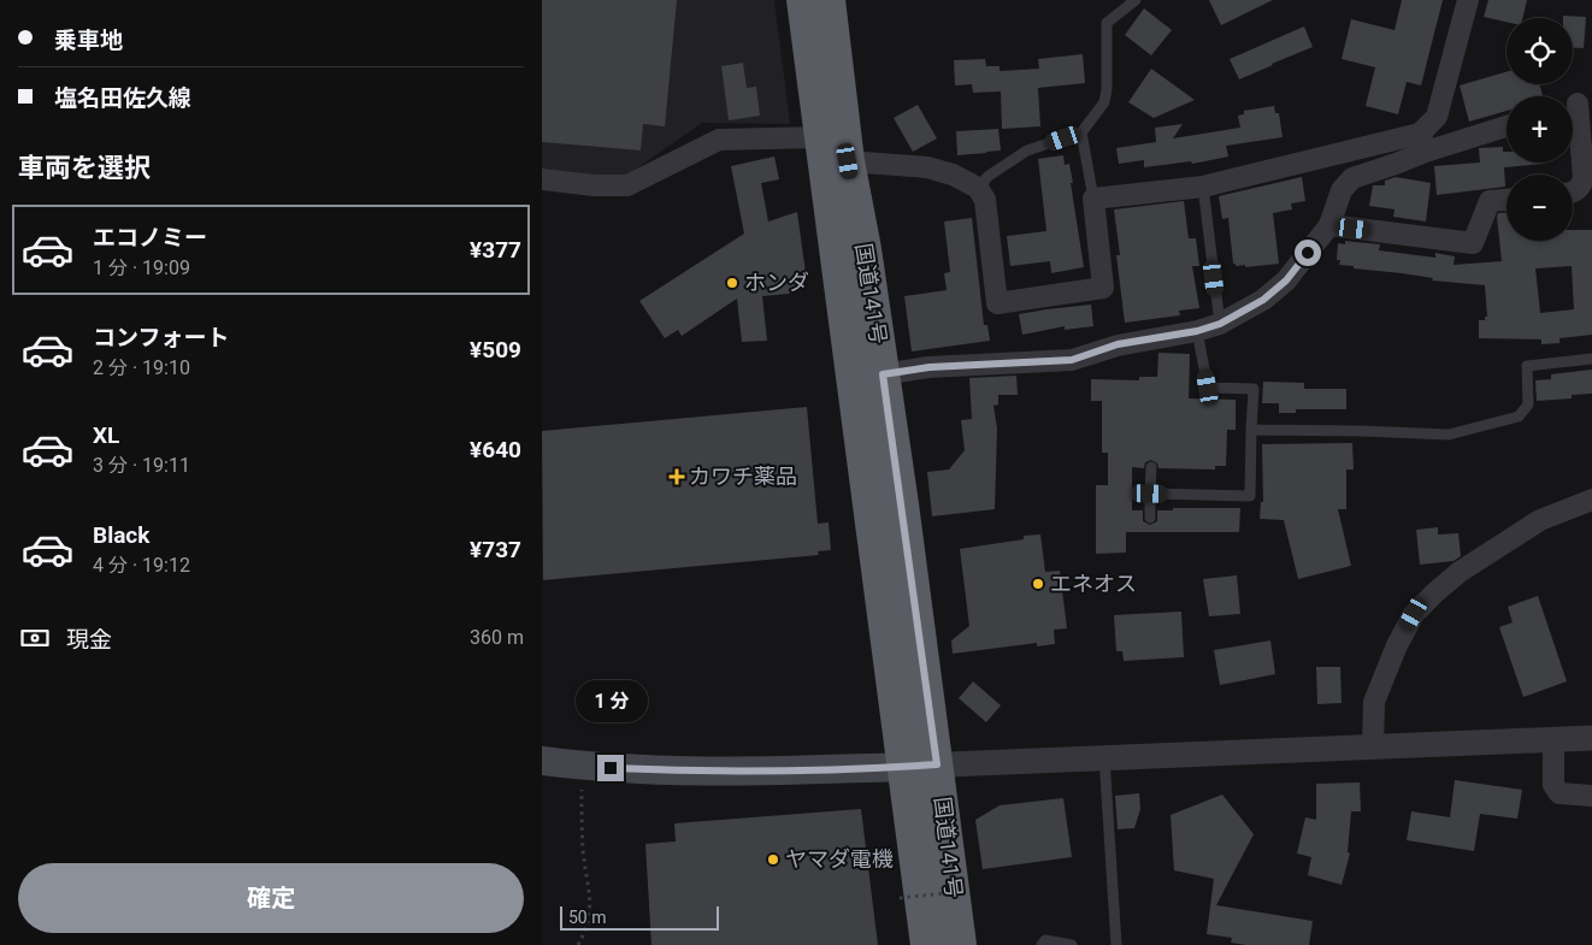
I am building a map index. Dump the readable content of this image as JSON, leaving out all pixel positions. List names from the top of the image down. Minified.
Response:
{"streets":{"highway":["国道141号"]},"places":{"other":["ホンダ","エネオス","ヤマダ電機"],"health":["カワチ薬品"]},"scale_bar":"50 m","page":{"banner":["乗車地","塩名田佐久線"],"map_buttons":["+","−"],"heading":"車両を選択","list":[{"name":"エコノミー","note":"1 分 · 19:09","value":"¥377"},{"name":"コンフォート","note":"2 分 · 19:10","value":"¥509"},{"name":"XL","note":"3 分 · 19:11","value":"¥640"},{"name":"Black","note":"4 分 · 19:12","value":"¥737"}],"pay":["現金","360 m"],"bubble":"1 分","buttons":"確定","scale":"50 m"}}
